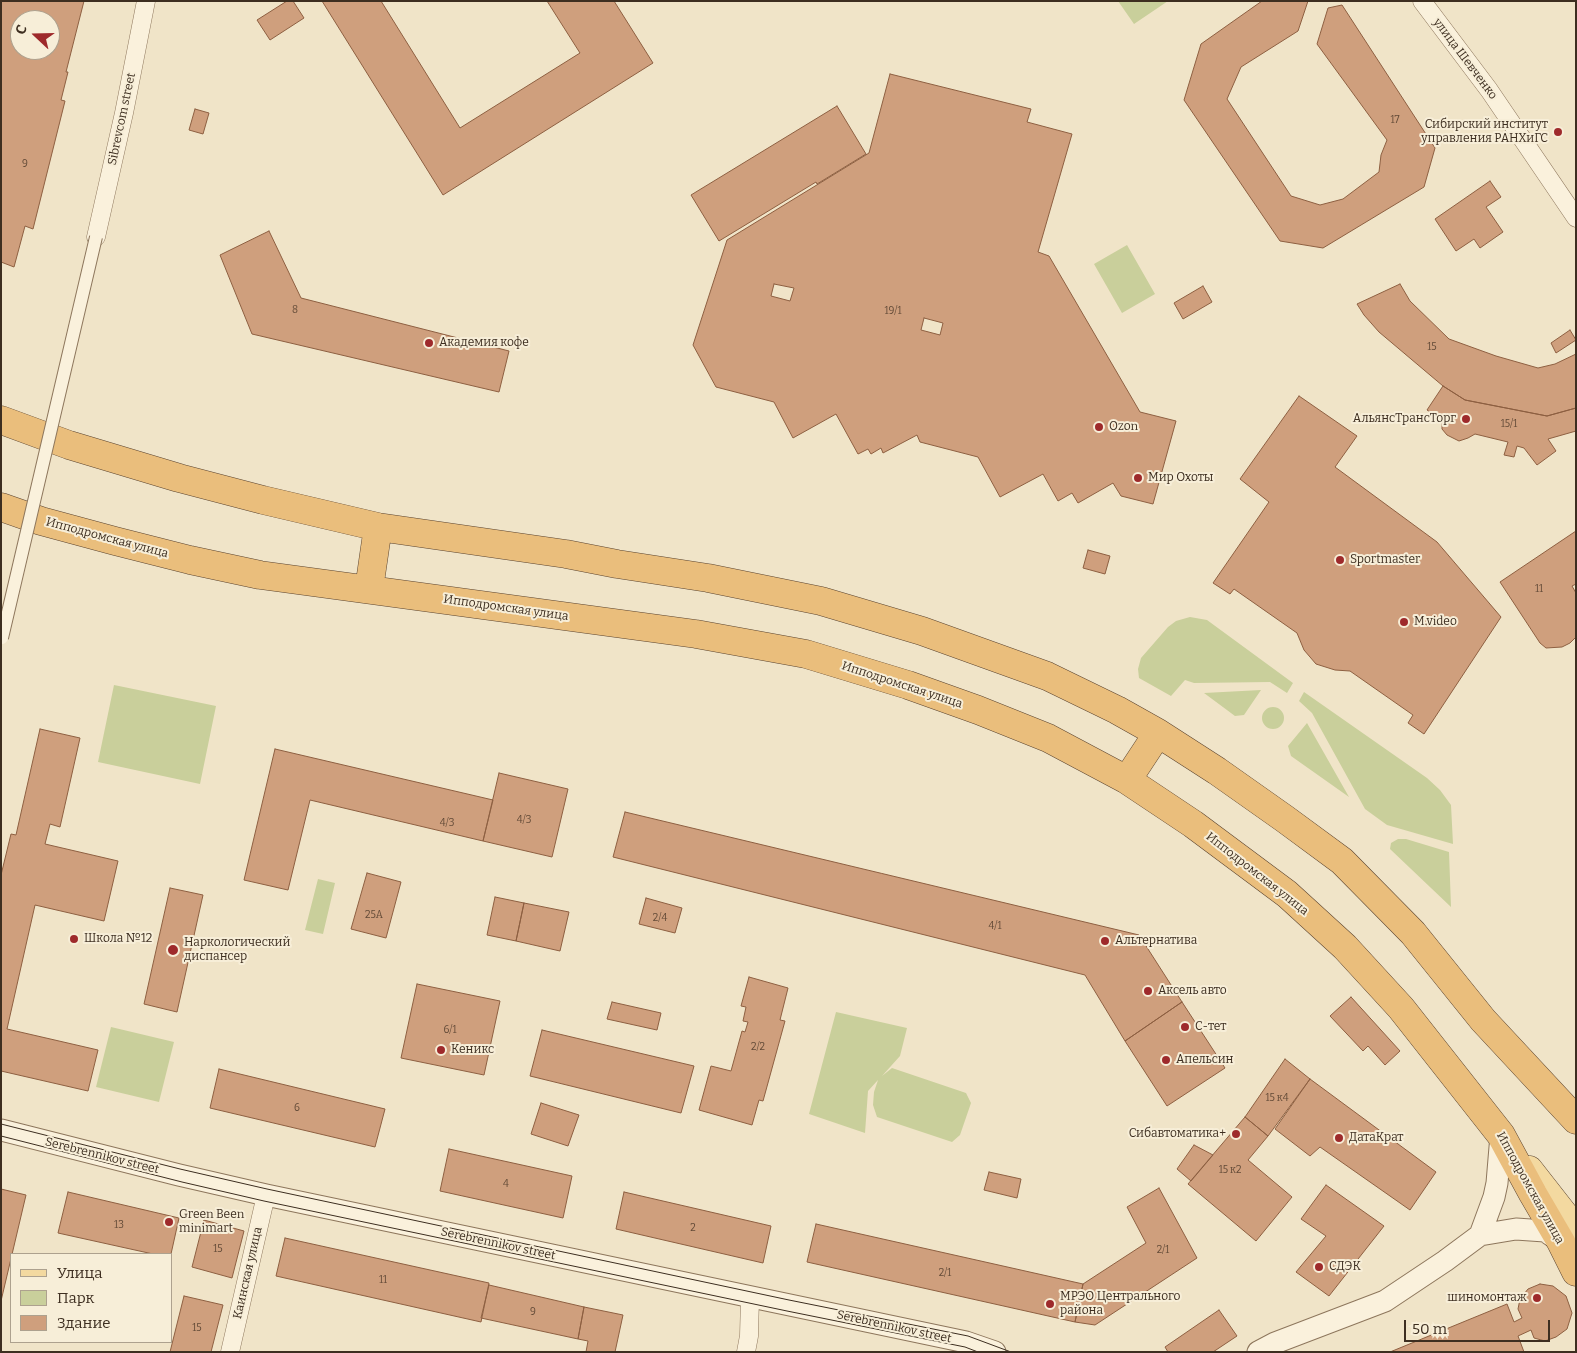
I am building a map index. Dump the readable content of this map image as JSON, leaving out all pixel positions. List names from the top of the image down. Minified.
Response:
{"streets":{"highway":["Ипподромская улица"],"street":["улица Шевченко","Sibrevcom street","Serebrennikov street","Каинская улица"]},"crossings":[["Serebrennikov street","Каинская улица"]],"places":["Сибирский институт управления РАНХиГС","Академия кофе","АльянсТрансТорг","Ozon","Мир Охоты","Sportmaster","M.video","Школа №12","Альтернатива","Наркологический диспансер","Аксель авто","С-тет","Кеникс","Апельсин","Сибавтоматика+","ДатаКрат","Green Been minimart","СДЭК","шиномонтаж","МРЭО Центрального района"],"house_numbers":["17","9","8","19/1","15","15/1","11","4/3","4/3","25А","2/4","4/1","6/1","2/2","15 к4","6","15 к2","4","13","2","15","2/1","2/1","11","9","15"],"legend":["Улица","Парк","Здание"],"scale_bar":"50 m","north":"left"}
